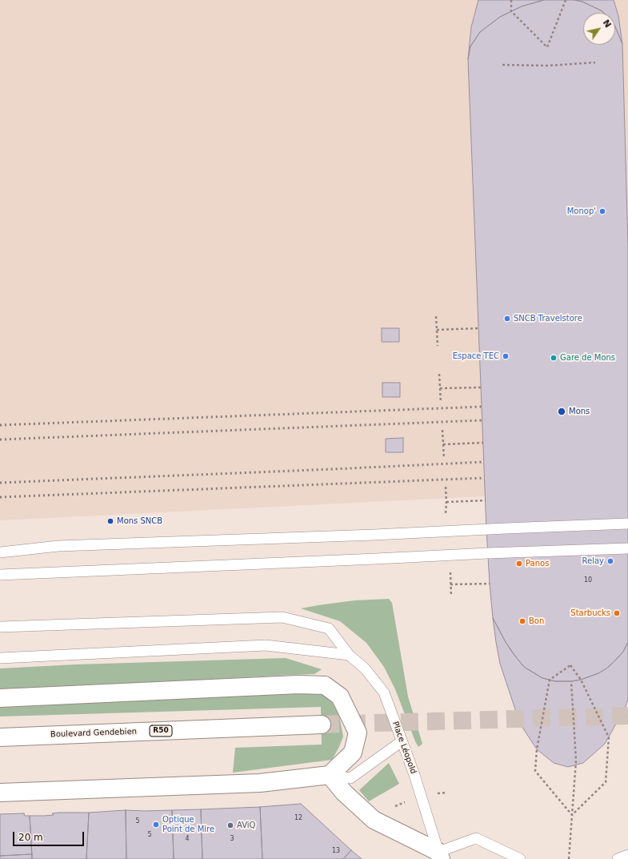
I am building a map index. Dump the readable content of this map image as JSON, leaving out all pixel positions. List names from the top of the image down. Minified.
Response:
{"streets":{"main road":["R50","Boulevard Gendebien"],"lane":["Place Léopold"]},"places":["Monop'","SNCB Travelstore","Espace TEC","Gare de Mons","Mons","Mons SNCB","Relay","Panos","Starbucks","Bon","Optique Point de Mire","AViQ"],"house_numbers":["10","12","5","5","4","3","13"],"scale_bar":"20 m","north":"top right"}
